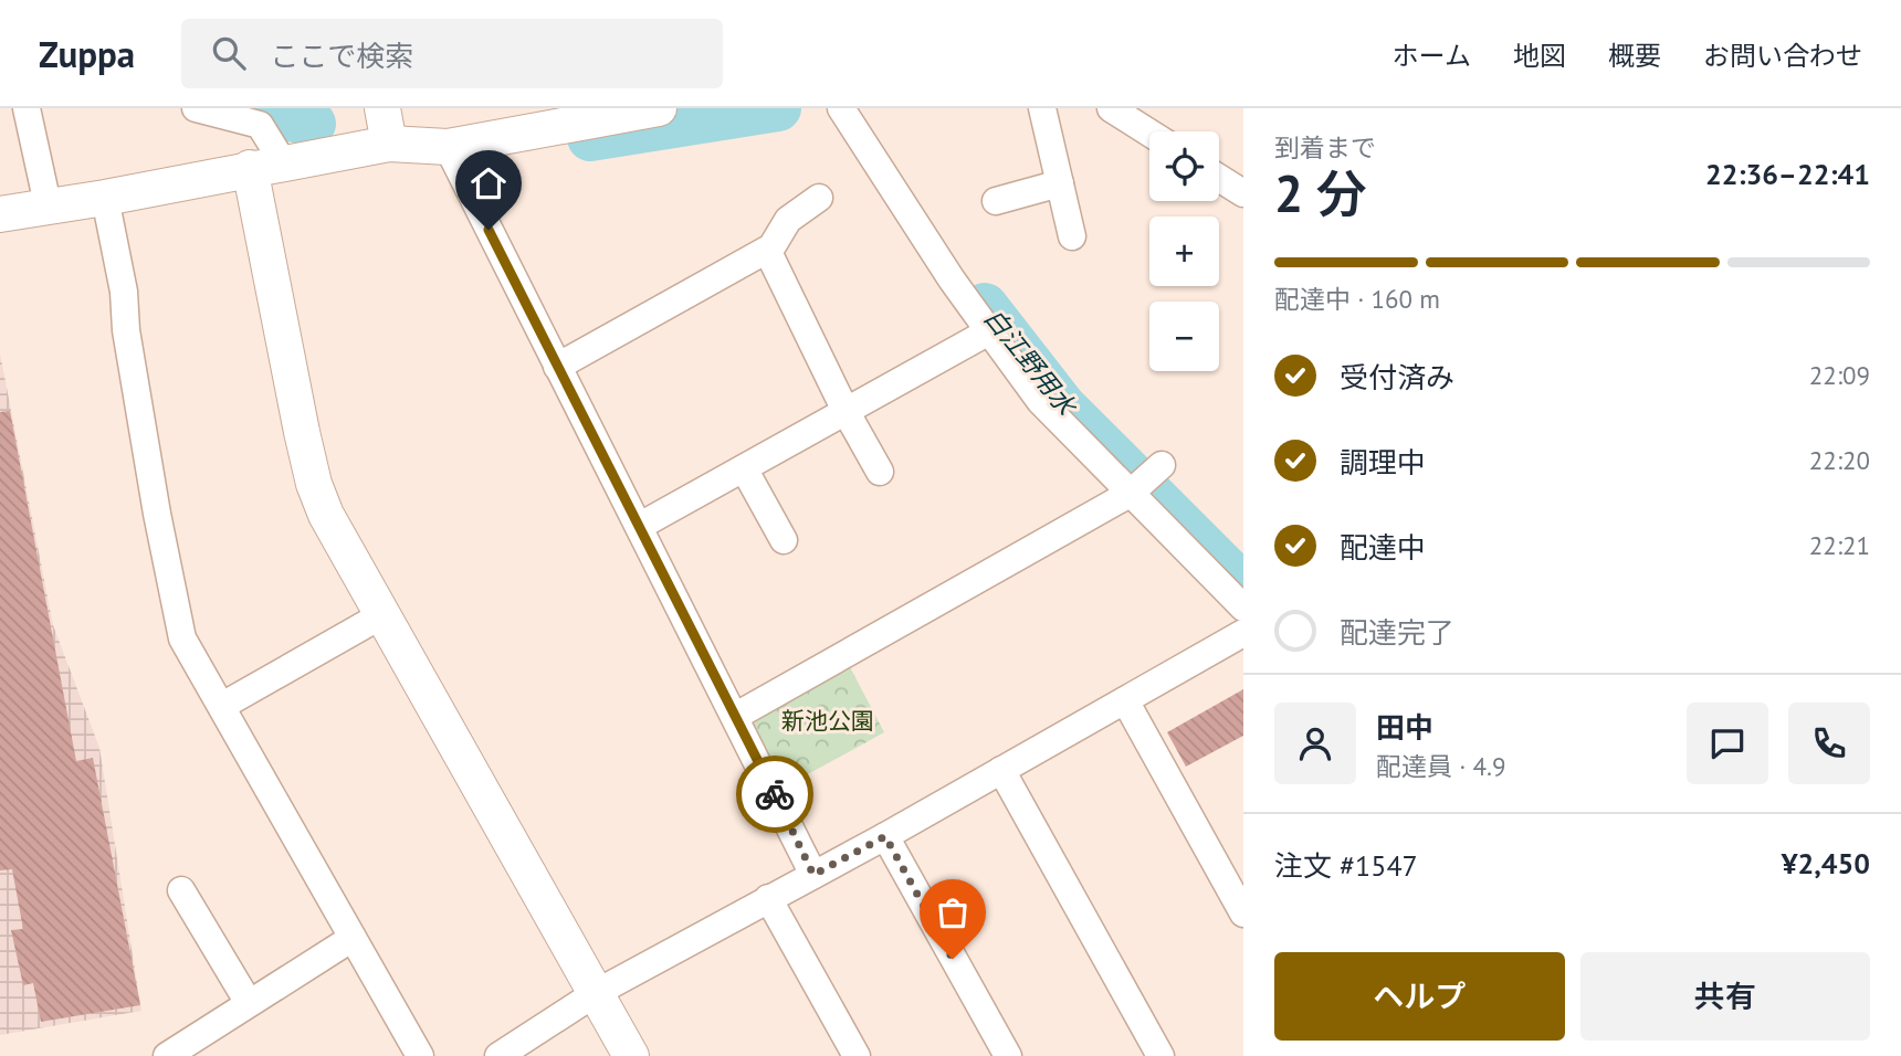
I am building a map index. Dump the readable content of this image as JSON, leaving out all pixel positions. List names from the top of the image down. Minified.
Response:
{"water":["白江野用水"],"parks":["新池公園"],"page":{"header":"Zuppa","search":"ここで検索","nav":["ホーム","地図","概要","お問い合わせ"],"heading":["2 分","到着まで","22:36–22:41"],"panel":["田中","配達員 · 4.9","注文 #1547","¥2,450"],"map_buttons":["+","−"],"bar":"配達中 · 160 m","list":[["受付済み","22:09"],["調理中","22:20"],["配達中","22:21"],"配達完了"],"buttons":["ヘルプ","共有"]}}
